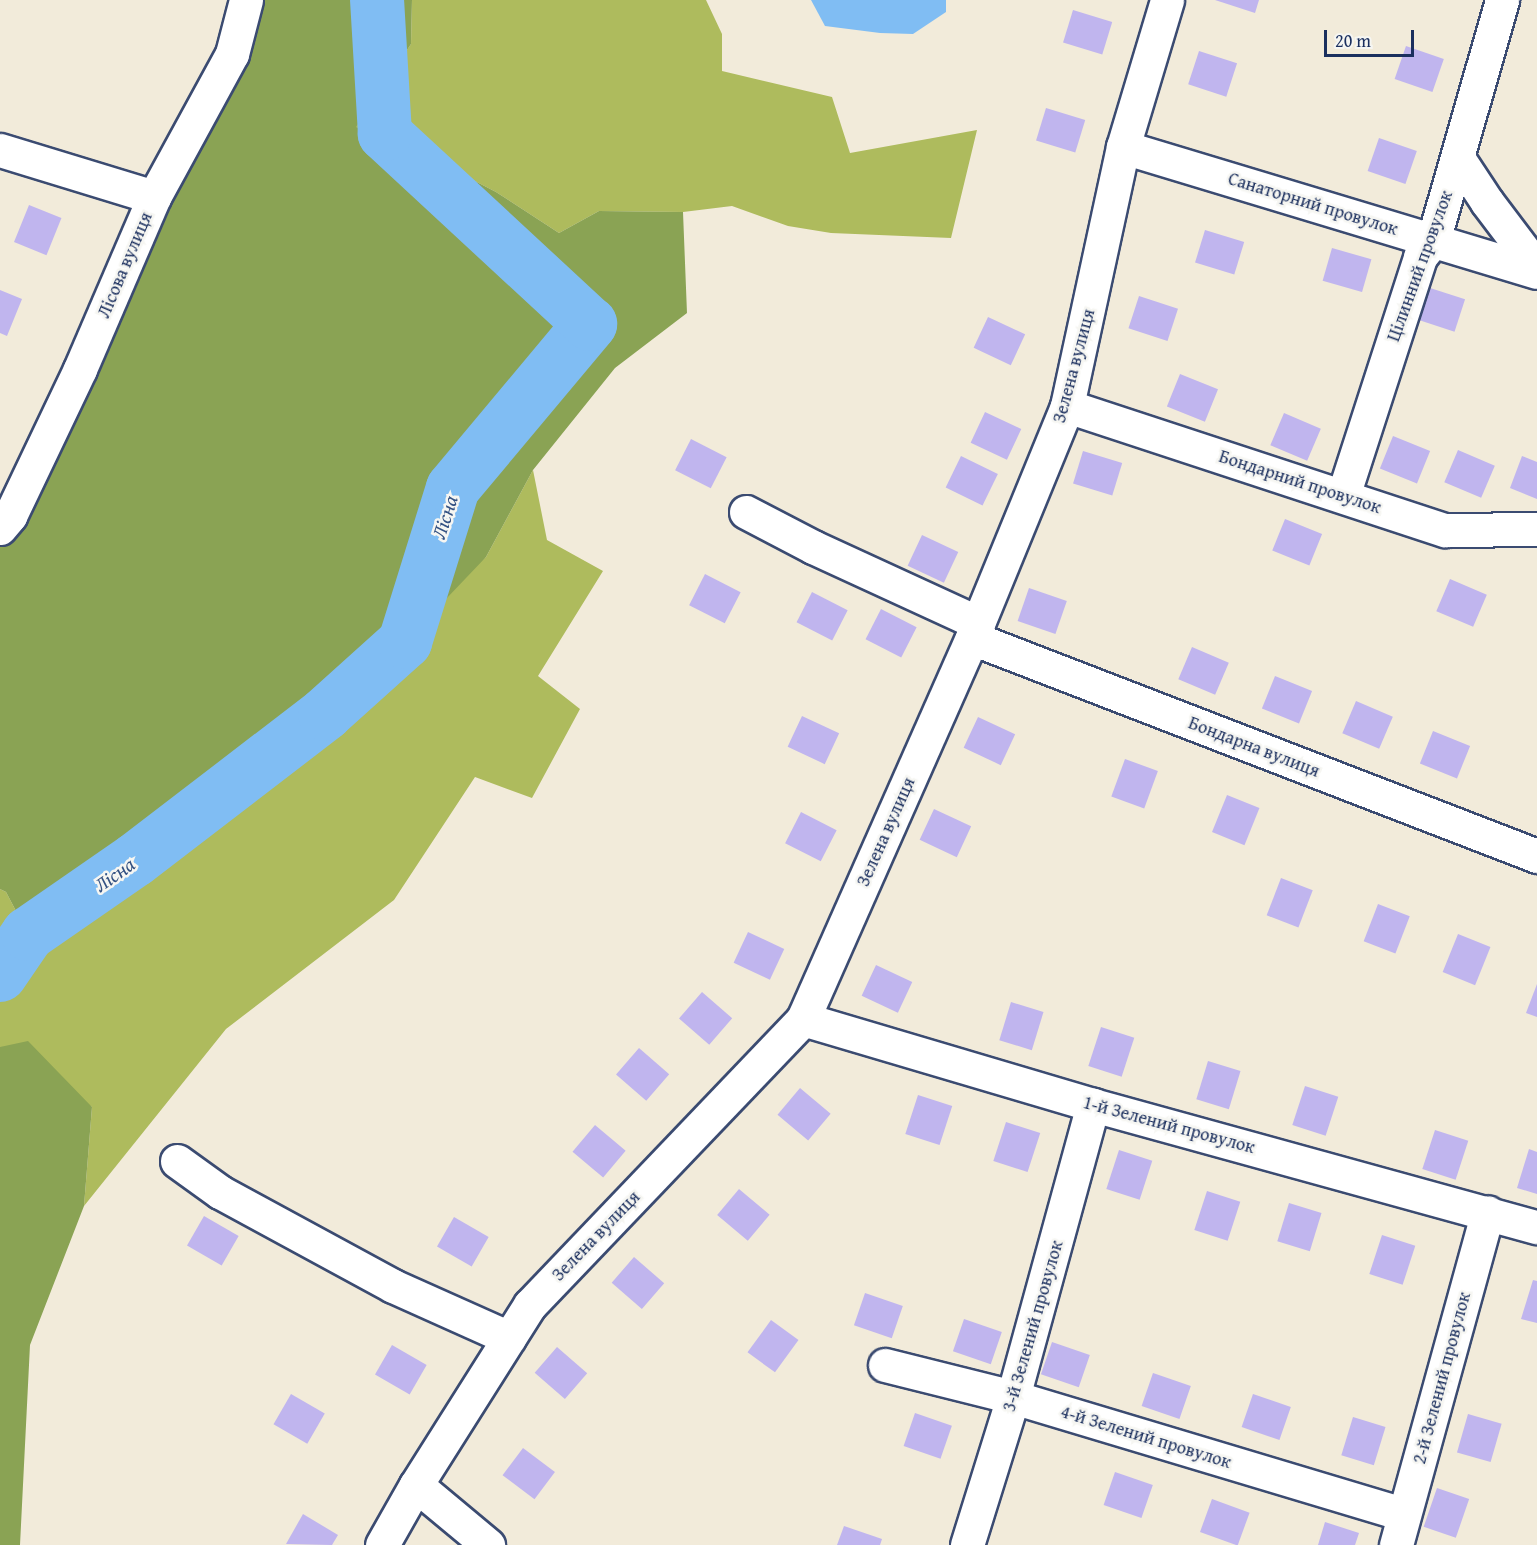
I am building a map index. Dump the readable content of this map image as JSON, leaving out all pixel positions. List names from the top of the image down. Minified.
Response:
{"streets":{"street":["Санаторний провулок","Лісова вулиця","Цілинний провулок","Зелена вулиця","Бондарний провулок","Бондарна вулиця","1-й Зелений провулок","3-й Зелений провулок","2-й Зелений провулок","4-й Зелений провулок"]},"crossings":[["Санаторний провулок","Цілинний провулок"],["Санаторний провулок","Зелена вулиця"],["Цілинний провулок","Бондарний провулок"],["Зелена вулиця","Бондарний провулок"],["Зелена вулиця","Бондарна вулиця"],["Зелена вулиця","1-й Зелений провулок"],["1-й Зелений провулок","3-й Зелений провулок"],["1-й Зелений провулок","2-й Зелений провулок"],["3-й Зелений провулок","4-й Зелений провулок"],["2-й Зелений провулок","4-й Зелений провулок"]],"water":["Лісна"],"scale_bar":"20 m"}
